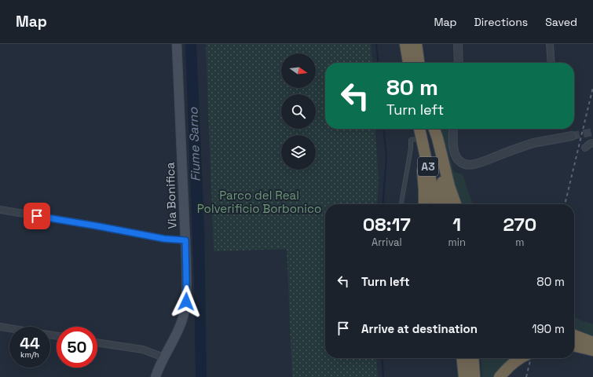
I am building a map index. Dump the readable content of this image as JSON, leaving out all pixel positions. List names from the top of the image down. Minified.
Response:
{"streets":{"highway":["A3"],"main road":["Via Bonifica"]},"water":["Fiume Sarno"],"parks":["Parco del Real Polverificio Borbonico"],"north":"right","page":{"header":"Map","nav":["Map","Directions","Saved"],"turn":["80 m","Turn left"],"eta":["08:17","Arrival","1","min","270","m"],"list":[{"name":"Turn left","value":"80 m"},{"name":"Arrive at destination","value":"190 m"}],"speed":"44 km/h","limit":"50"}}
